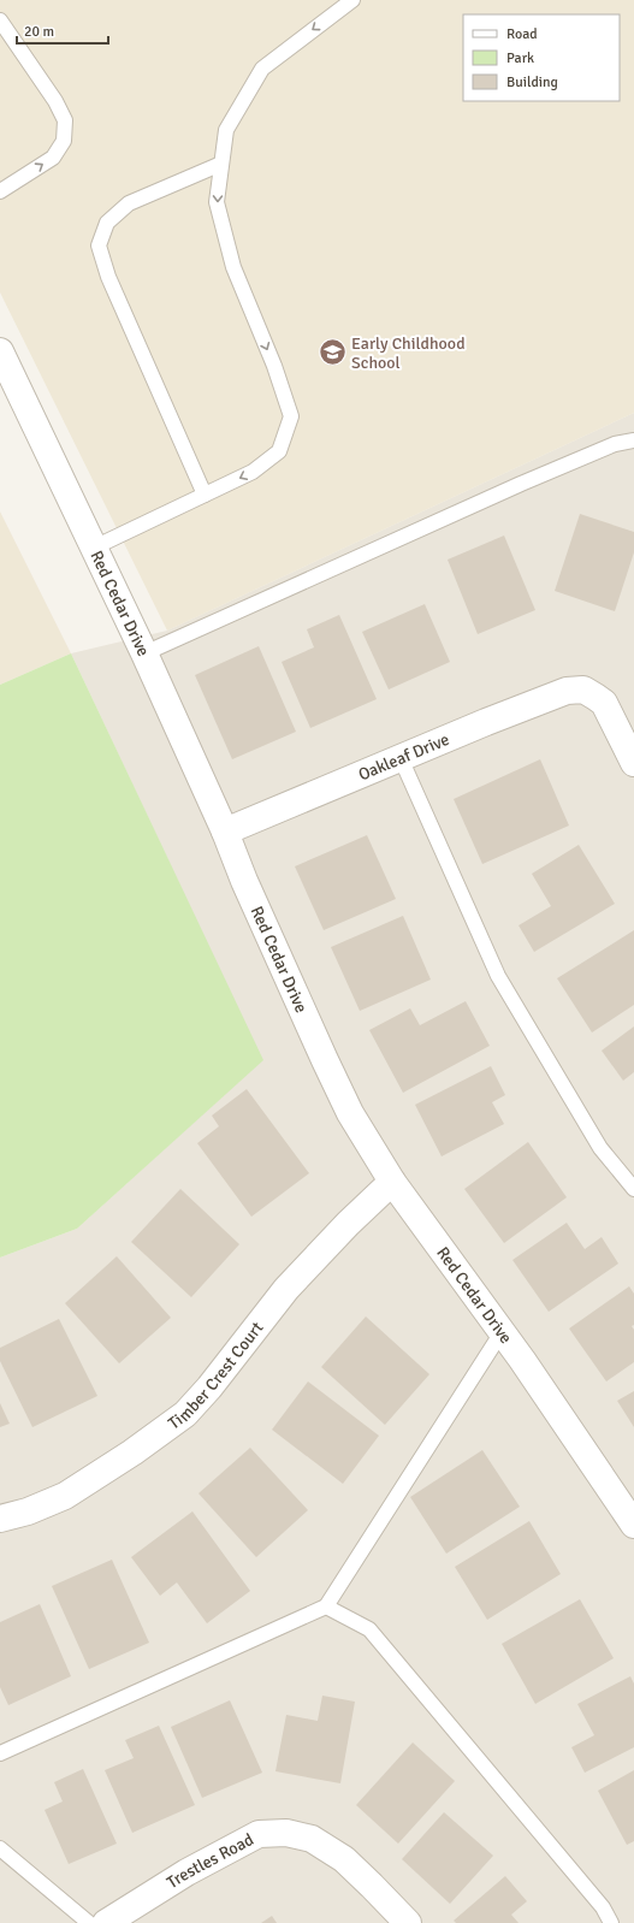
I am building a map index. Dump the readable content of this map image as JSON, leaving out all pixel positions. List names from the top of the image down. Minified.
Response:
{"streets":{"street":["Red Cedar Drive","Oakleaf Drive","Timber Crest Court","Trestles Road"]},"crossings":[["Red Cedar Drive","Oakleaf Drive"],["Red Cedar Drive","Timber Crest Court"]],"places":{"school or university":["Early Childhood School"]},"legend":["Road","Park","Building"],"scale_bar":"20 m"}
